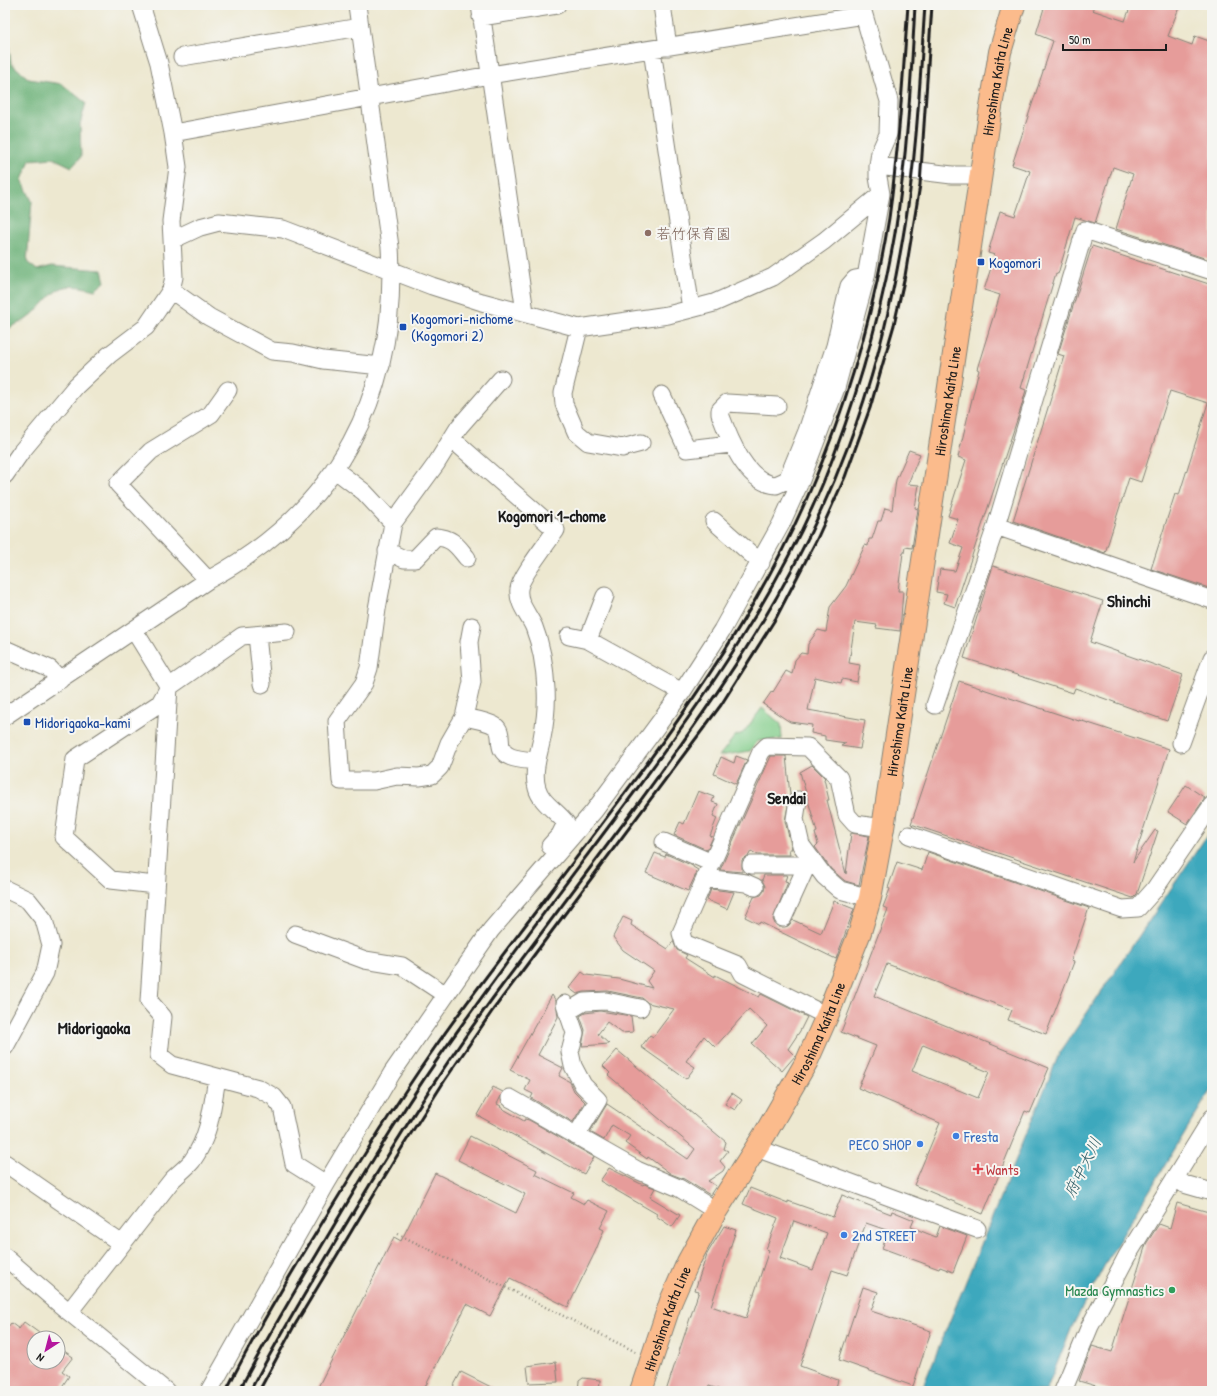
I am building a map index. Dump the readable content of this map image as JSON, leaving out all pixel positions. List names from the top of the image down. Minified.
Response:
{"streets":{"main road":["Hiroshima Kaita Line"]},"districts":["Kogomori 1-chome","Shinchi","Sendai","Midorigaoka"],"water":["府中大川"],"places":{"other":["若竹保育園","Fresta","PECO SHOP","2nd STREET","Mazda Gymnastics"],"transit":["Kogomori","Kogomori-nichome (Kogomori 2)","Midorigaoka-kami"],"health":["Wants"]},"scale_bar":"50 m","north":"bottom left"}
